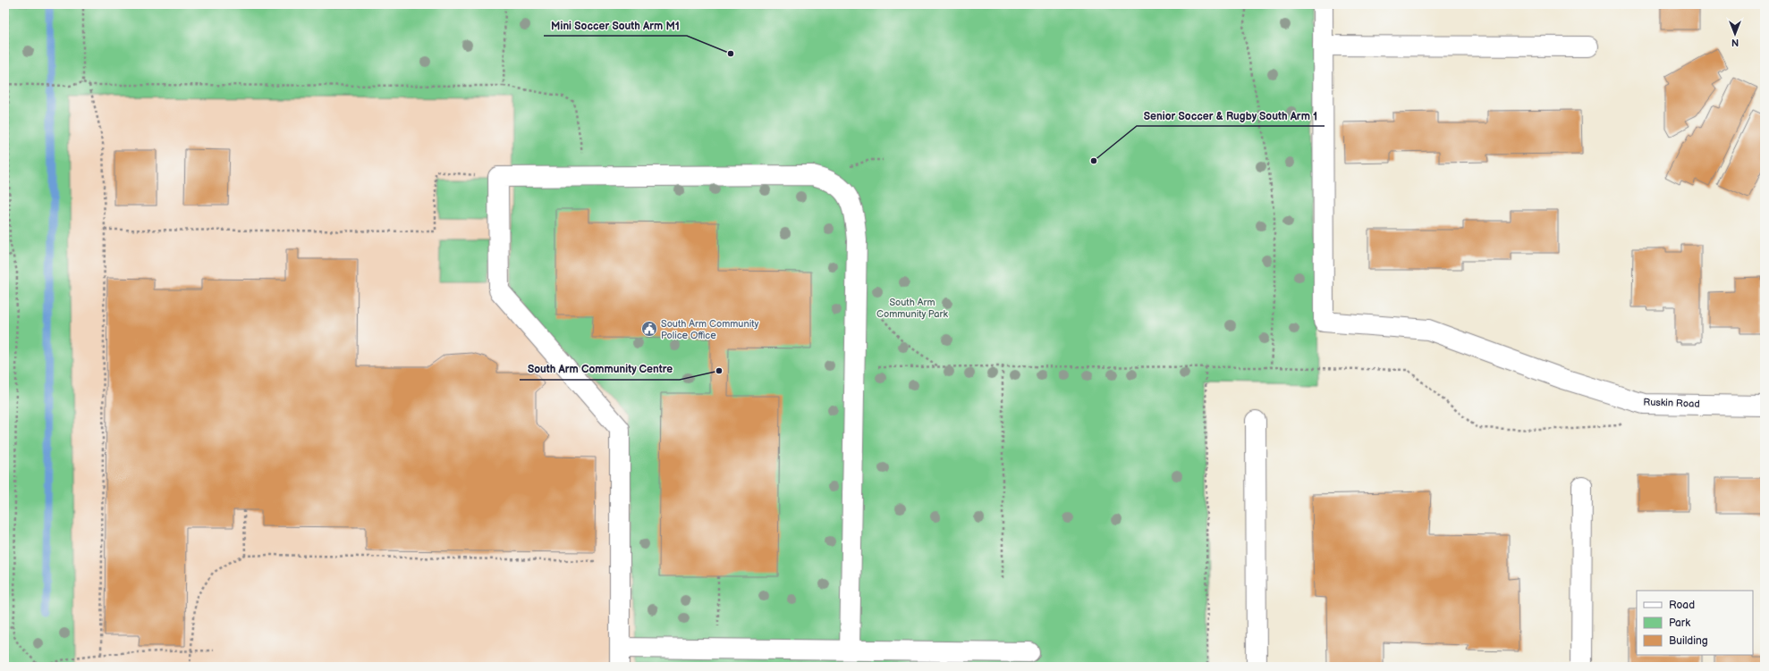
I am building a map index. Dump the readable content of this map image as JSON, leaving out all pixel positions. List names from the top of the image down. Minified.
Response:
{"streets":{"street":["Ruskin Road"]},"parks":["South Arm Community Park"],"places":{"other":["Mini Soccer South Arm M1","Senior Soccer & Rugby South Arm 1","South Arm Community Centre"],"public building":["South Arm Community Police Office"]},"legend":["Road","Park","Building"],"north":"bottom"}
